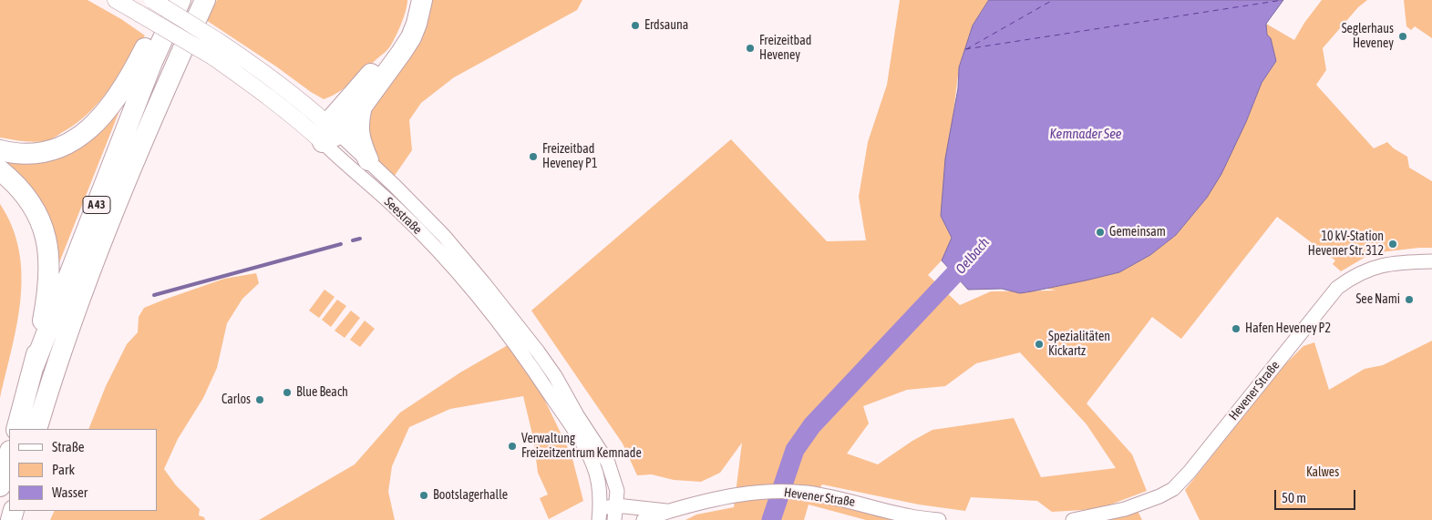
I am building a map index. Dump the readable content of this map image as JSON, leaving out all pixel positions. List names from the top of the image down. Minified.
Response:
{"streets":{"highway":["A 43"],"main road":["Seestraße"],"street":["Hevener Straße"]},"water":["Kemnader See","Oelbach"],"parks":["Kalwes"],"places":["Erdsauna","Seglerhaus Heveney","Freizeitbad Heveney","Freizeitbad Heveney P1","Gemeinsam","10 kV-Station Hevener Str. 312","See Nami","Hafen Heveney P2","Spezialitäten Kickartz","Blue Beach","Carlos","Verwaltung Freizeitzentrum Kemnade","Bootslagerhalle"],"legend":["Straße","Park","Wasser"],"scale_bar":"50 m"}
